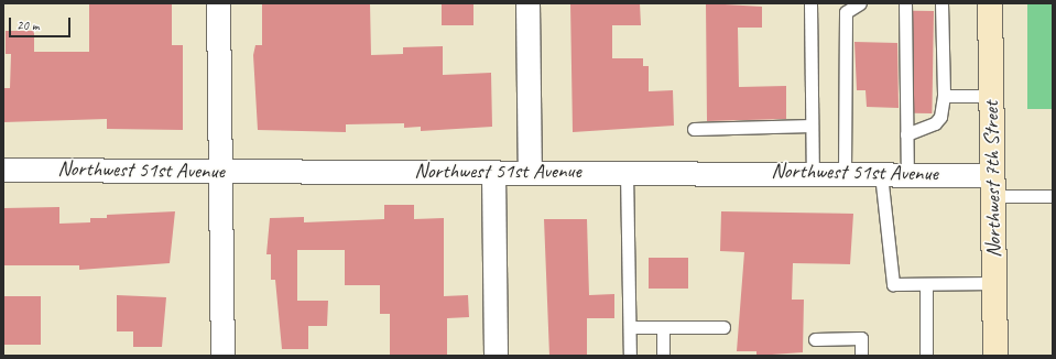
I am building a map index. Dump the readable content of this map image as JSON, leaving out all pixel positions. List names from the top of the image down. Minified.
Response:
{"streets":{"main road":["Northwest 7th Street"],"street":["Northwest 51st Avenue"]},"crossings":[["Northwest 51st Avenue","Northwest 7th Street"]],"scale_bar":"20 m"}
